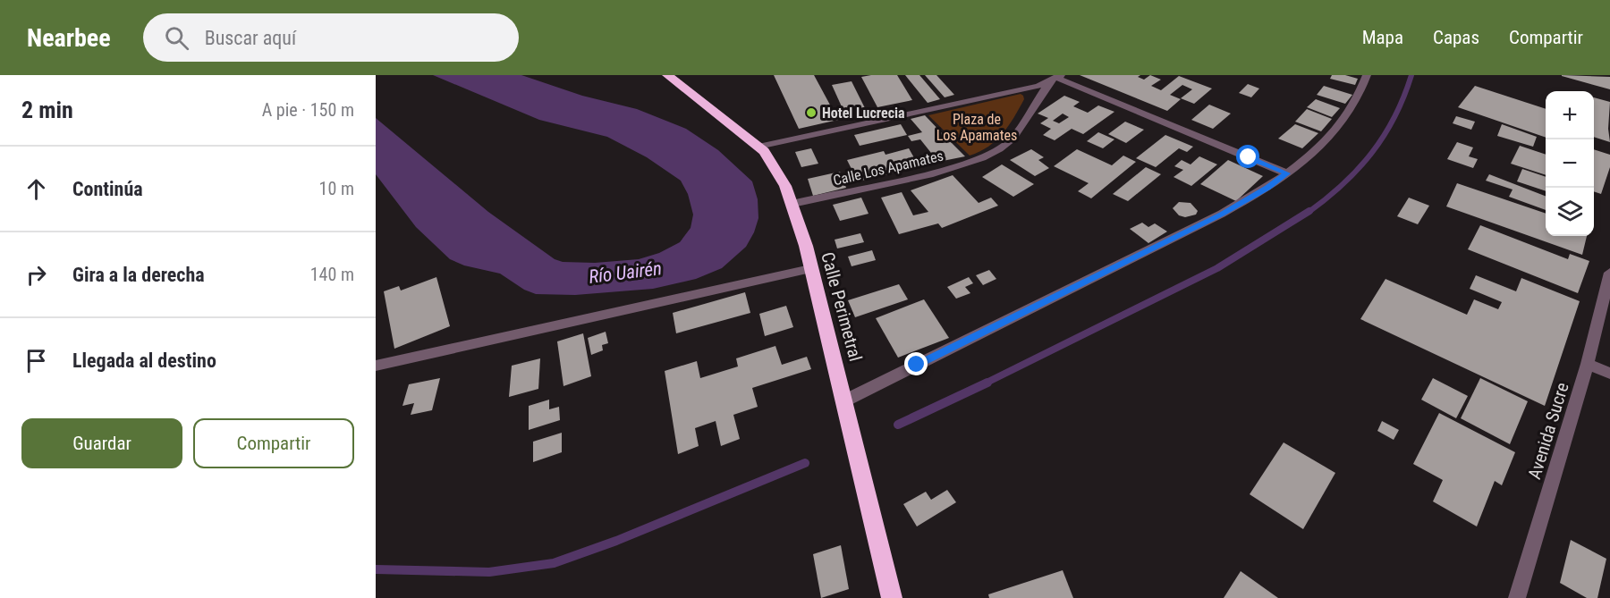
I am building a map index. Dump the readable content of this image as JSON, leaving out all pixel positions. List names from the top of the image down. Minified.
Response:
{"streets":{"highway":["Calle Perimetral"],"street":["Calle Los Apamates","Avenida Sucre"]},"crossings":[["Calle Los Apamates","Calle Perimetral"]],"water":["Río Uairén"],"parks":["Plaza de Los Apamates"],"places":["Hotel Lucrecia"],"page":{"header":"Nearbee","search":"Buscar aquí","nav":["Mapa","Capas","Compartir"],"heading":["2 min","A pie · 150 m"],"map_buttons":["+","−"],"list":[["Continúa","10 m"],["Gira a la derecha","140 m"],"Llegada al destino"],"buttons":["Guardar","Compartir"]}}
